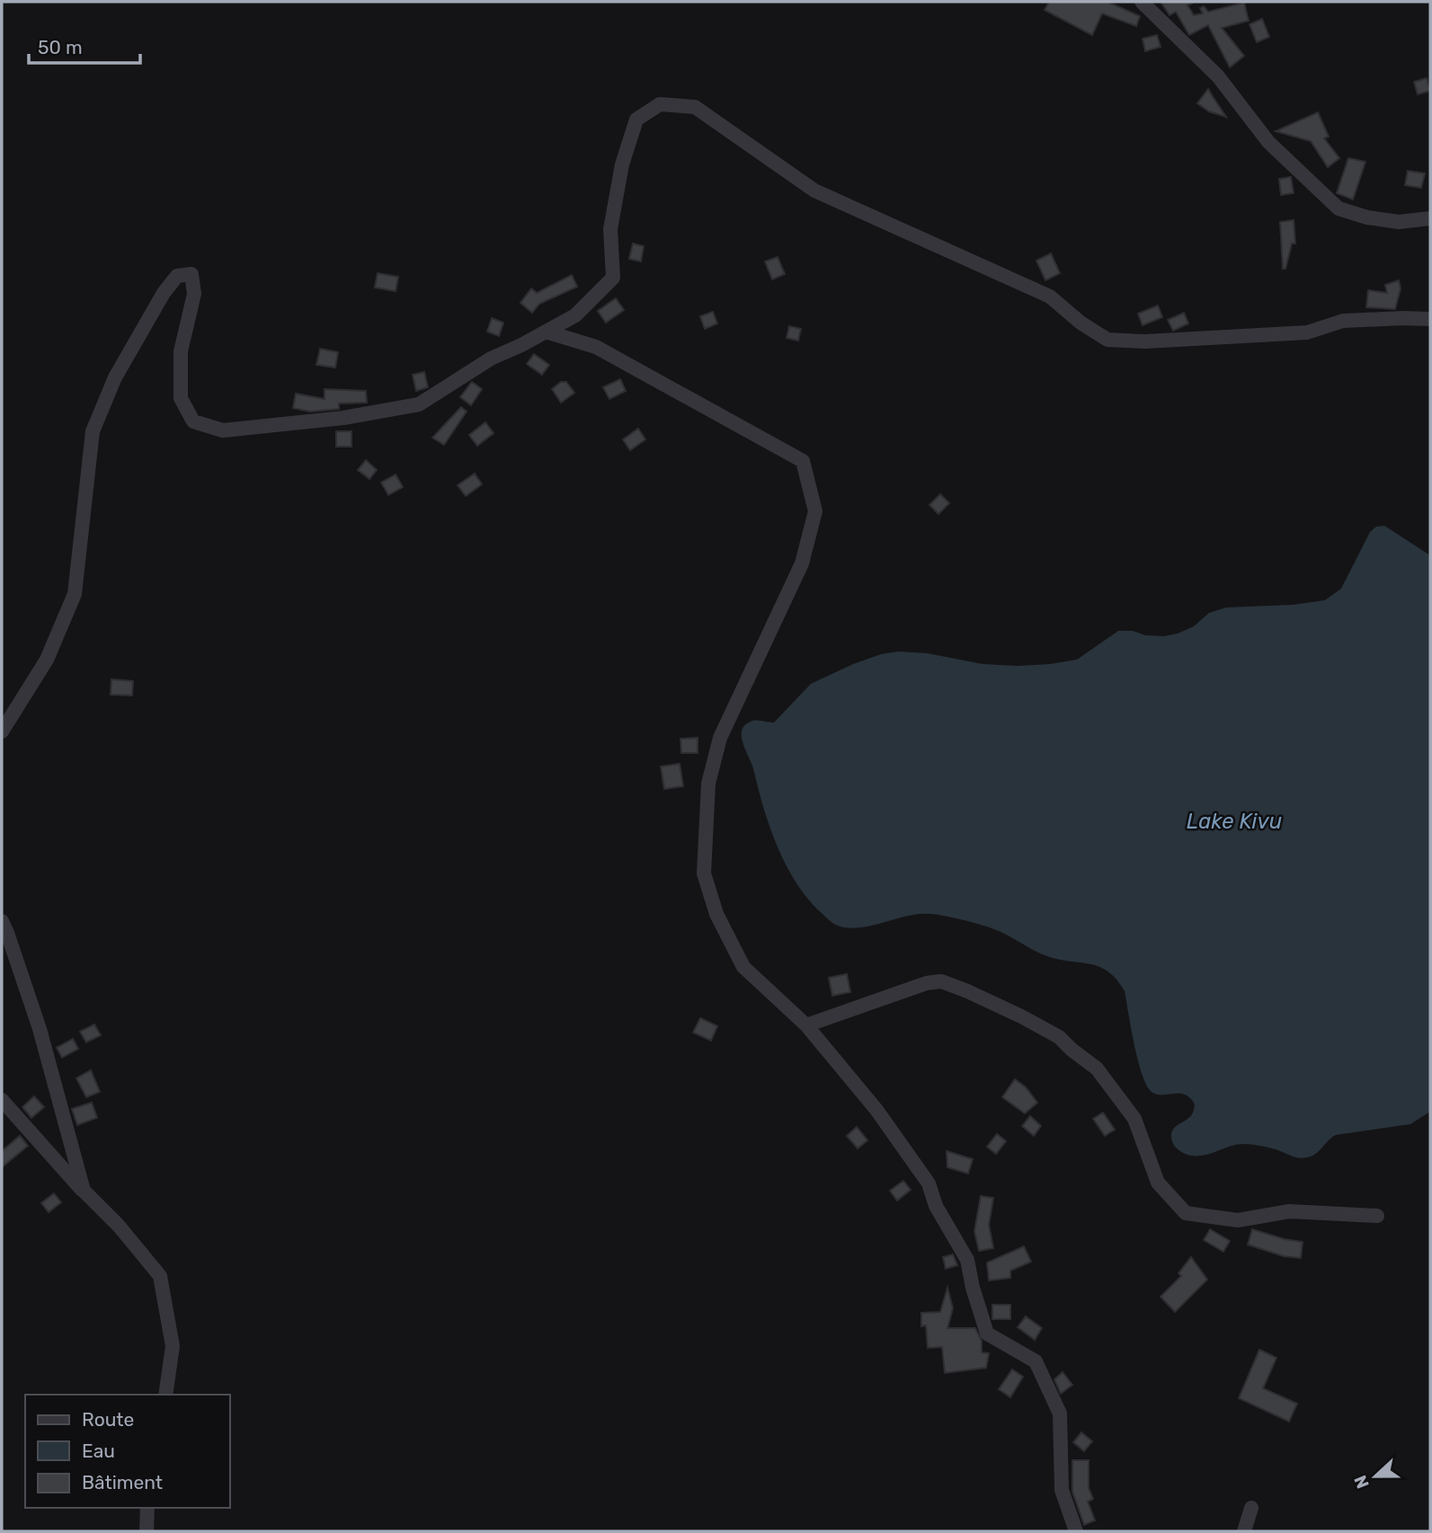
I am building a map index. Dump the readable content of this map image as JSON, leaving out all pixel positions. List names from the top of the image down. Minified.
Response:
{"water":["Lake Kivu"],"legend":["Route","Eau","Bâtiment"],"scale_bar":"50 m","north":"left"}
